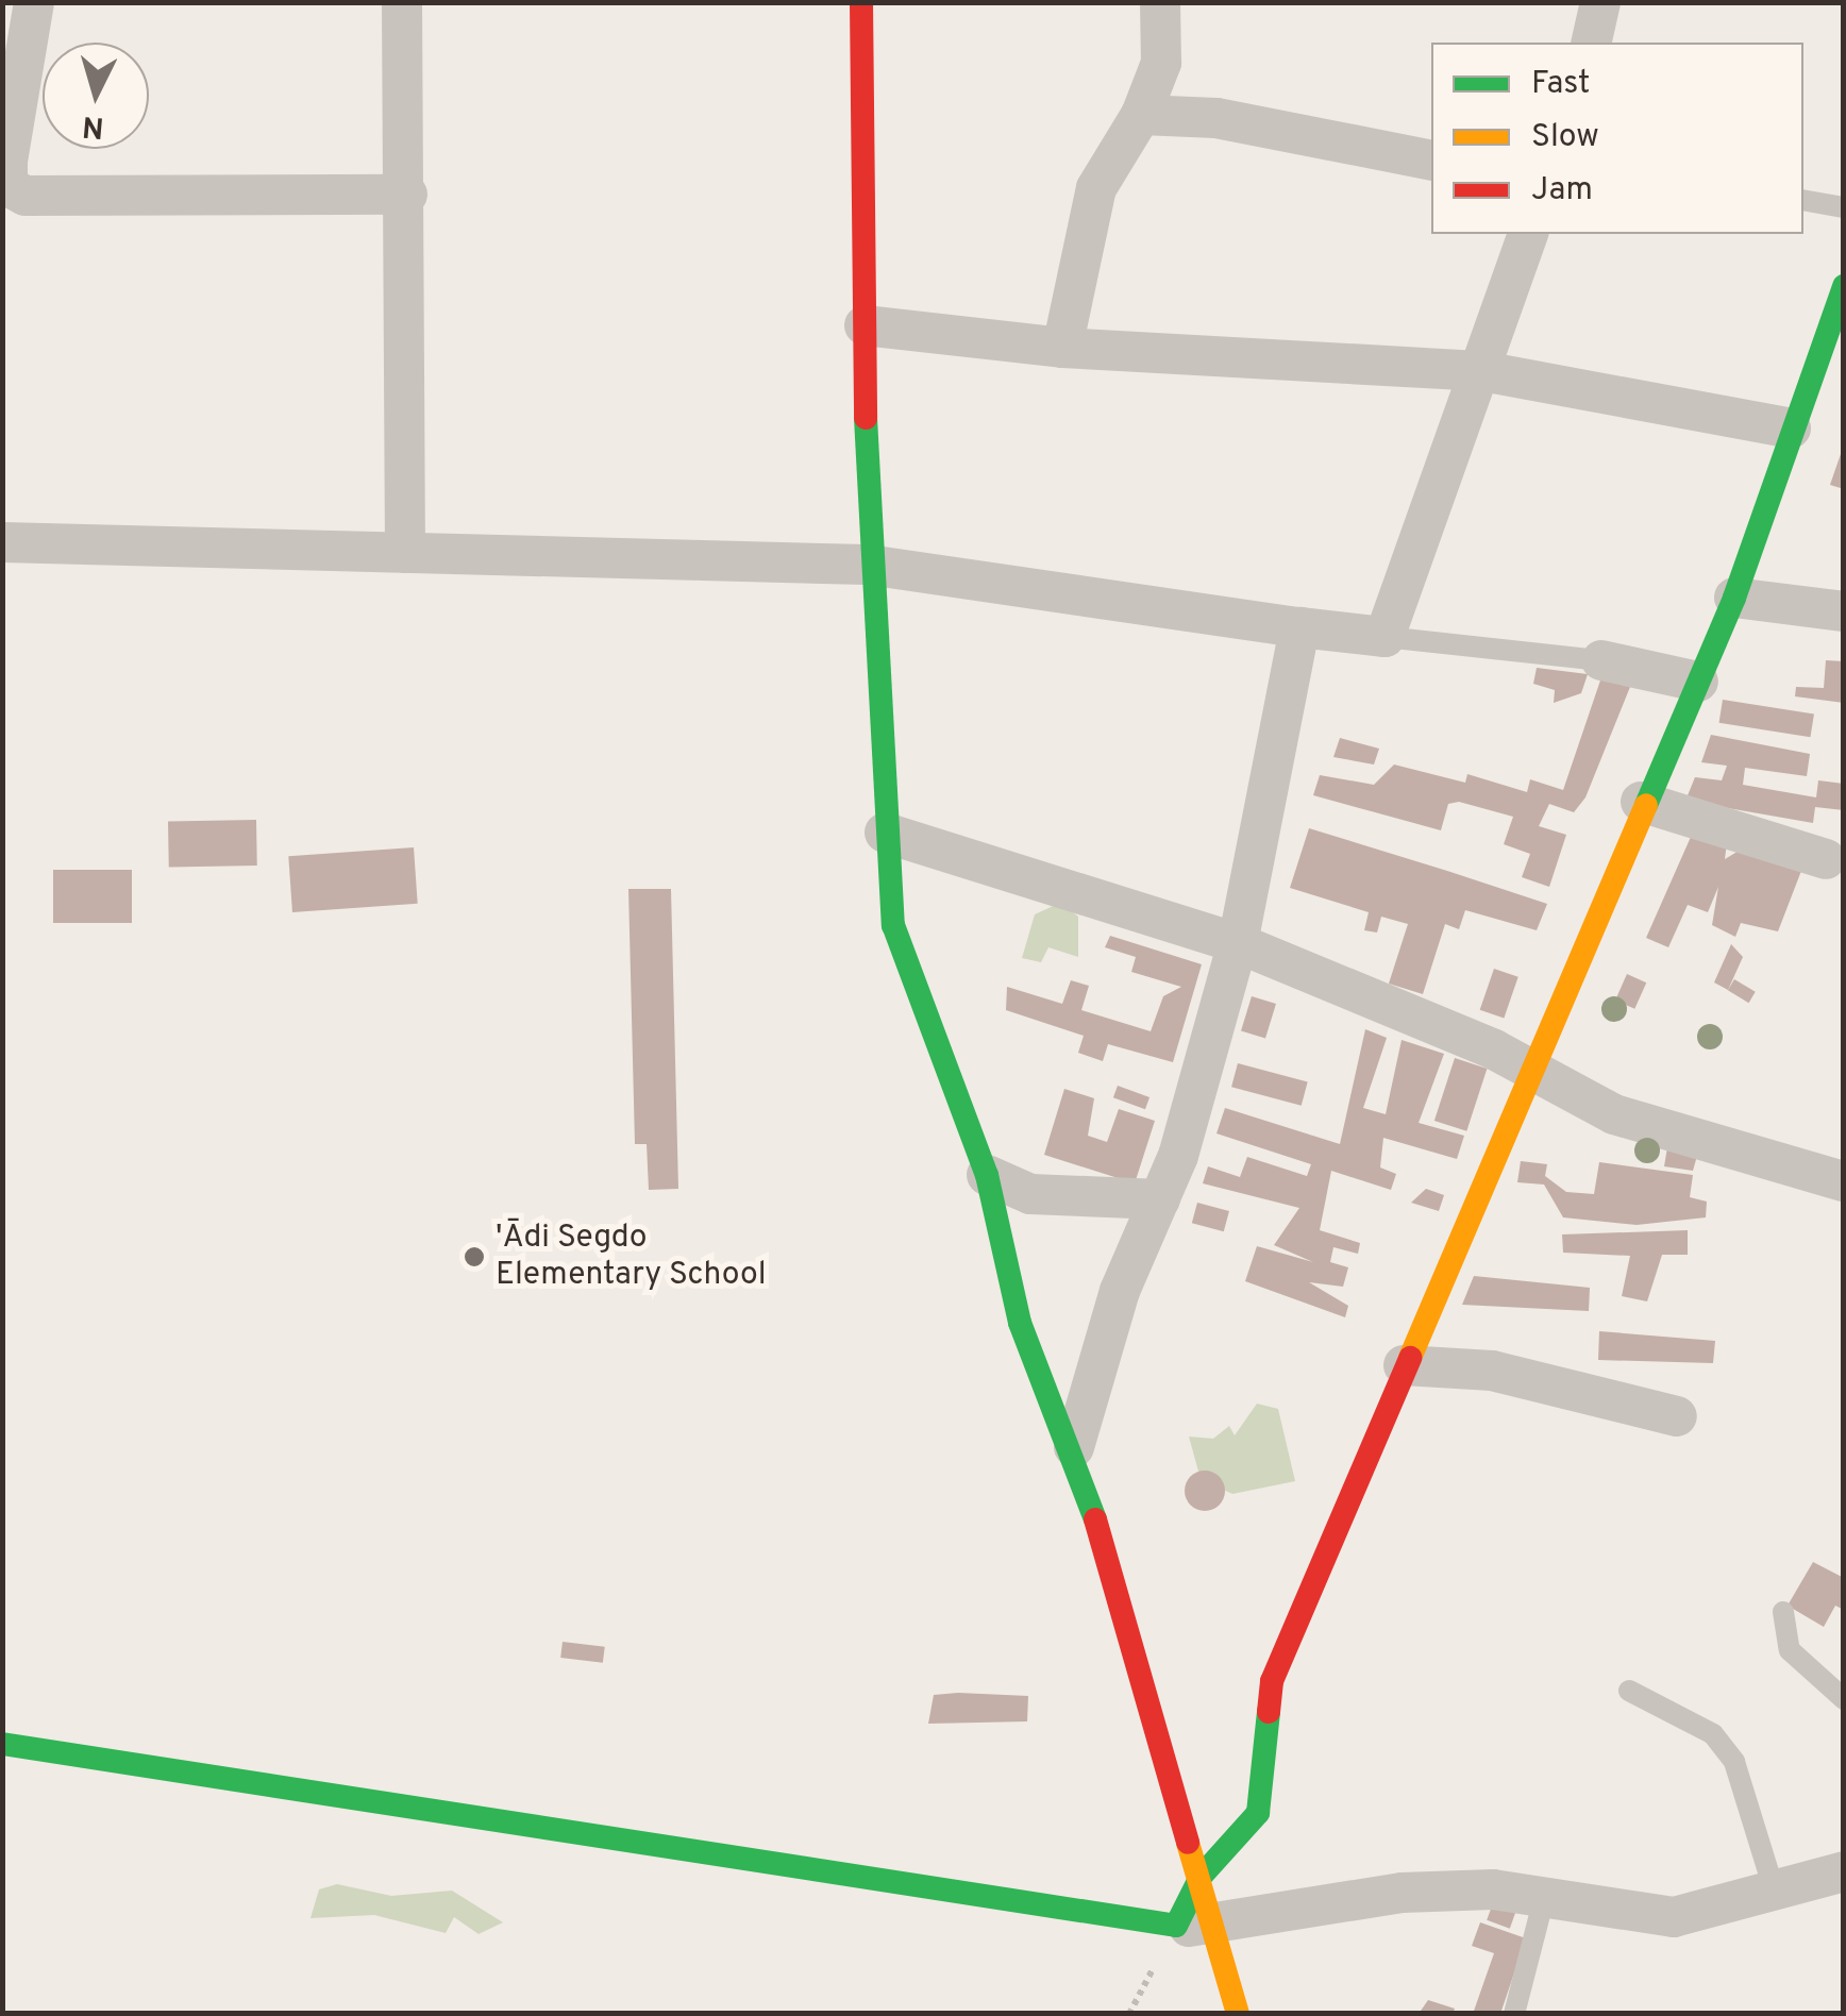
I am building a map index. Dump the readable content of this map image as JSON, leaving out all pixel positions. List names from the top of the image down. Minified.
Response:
{"places":["'Ādi Segdo Elementary School"],"legend":["Fast","Slow","Jam"],"north":"bottom"}
